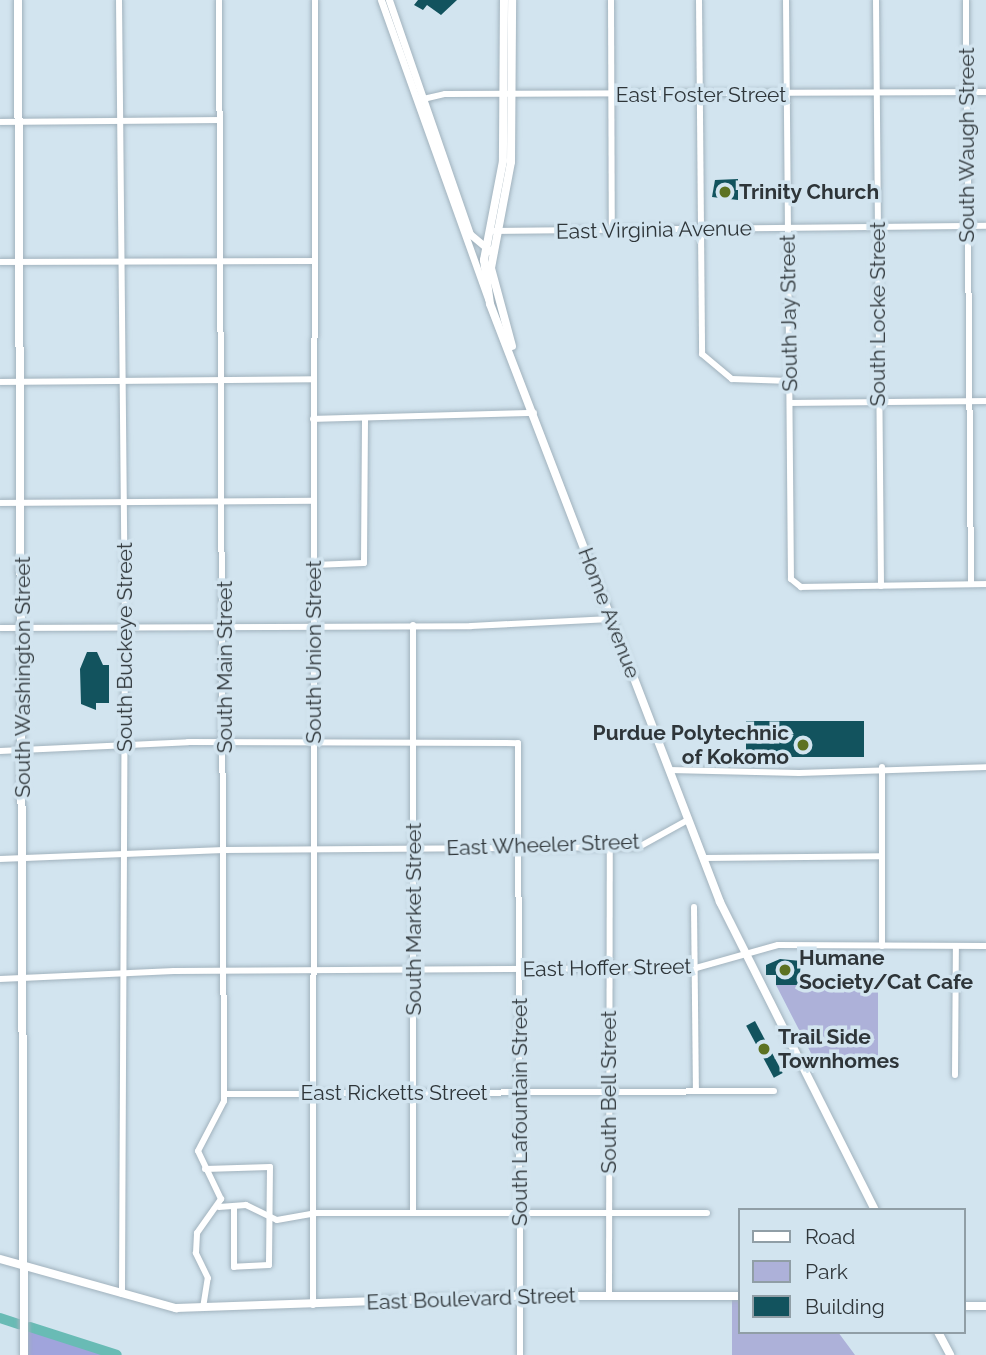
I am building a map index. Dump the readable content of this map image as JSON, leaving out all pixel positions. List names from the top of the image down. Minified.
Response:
{"streets":{"main road":["Home Avenue","South Washington Street","East Boulevard Street"],"street":["East Foster Street","South Waugh Street","East Virginia Avenue","South Jay Street","South Locke Street","South Buckeye Street","South Union Street","South Main Street","East Wheeler Street","South Market Street","East Hoffer Street","South Bell Street","East Ricketts Street","South Lafountain Street"]},"crossings":[["East Foster Street","South Waugh Street"],["East Foster Street","South Jay Street"],["East Foster Street","South Locke Street"],["East Foster Street","Home Avenue"],["South Waugh Street","East Virginia Avenue"],["East Virginia Avenue","South Jay Street"],["East Virginia Avenue","South Locke Street"],["South Jay Street","South Locke Street"],["Home Avenue","East Wheeler Street"],["Home Avenue","East Hoffer Street"],["South Buckeye Street","East Wheeler Street"],["South Buckeye Street","East Hoffer Street"],["South Buckeye Street","East Boulevard Street"],["South Union Street","East Wheeler Street"],["South Union Street","East Hoffer Street"],["South Union Street","East Ricketts Street"],["South Union Street","East Boulevard Street"],["South Main Street","East Wheeler Street"],["South Main Street","East Hoffer Street"],["South Main Street","East Ricketts Street"],["South Washington Street","East Wheeler Street"],["South Washington Street","East Hoffer Street"],["South Washington Street","East Boulevard Street"],["East Wheeler Street","South Market Street"],["East Wheeler Street","South Bell Street"],["East Wheeler Street","South Lafountain Street"],["South Market Street","East Hoffer Street"],["South Market Street","East Ricketts Street"],["South Market Street","South Lafountain Street"],["East Hoffer Street","South Bell Street"],["East Hoffer Street","South Lafountain Street"],["South Bell Street","East Ricketts Street"],["South Bell Street","East Boulevard Street"],["East Ricketts Street","South Lafountain Street"],["South Lafountain Street","East Boulevard Street"]],"places":["Trinity Church","Purdue Polytechnic of Kokomo","Humane Society/Cat Cafe","Trail Side Townhomes"],"legend":["Road","Park","Building"]}
